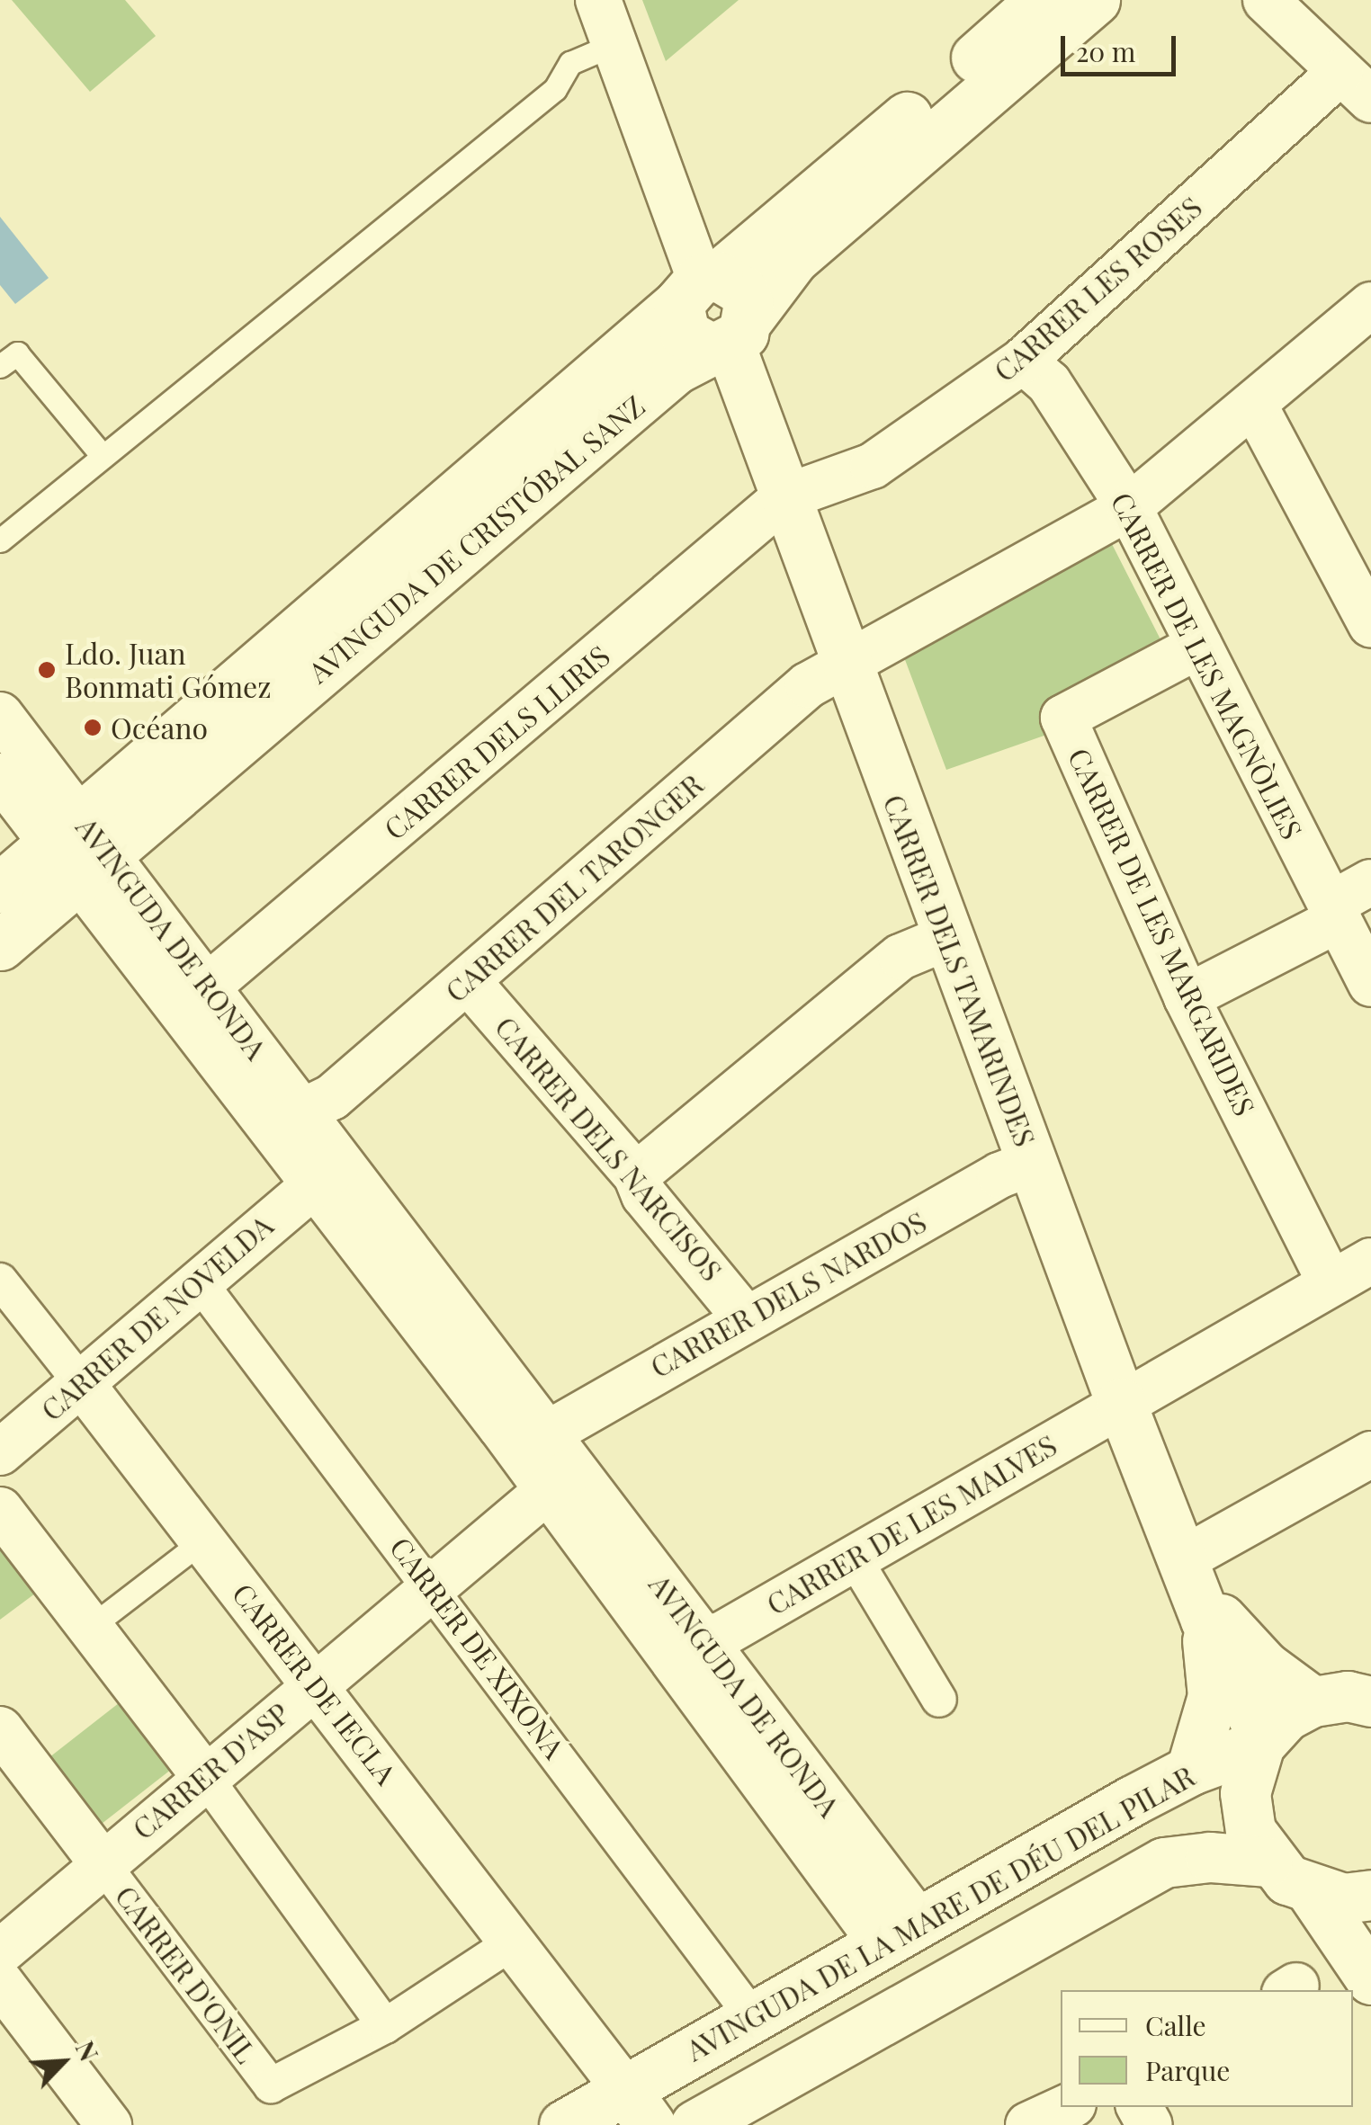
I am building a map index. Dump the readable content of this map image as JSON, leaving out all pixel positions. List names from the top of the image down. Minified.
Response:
{"streets":{"street":["CARRER LES ROSES","AVINGUDA DE CRISTÓBAL SANZ","CARRER DE LES MAGNÒLIES","CARRER DELS LLIRIS","CARRER DEL TARONGER","CARRER DE LES MARGARIDES","AVINGUDA DE RONDA","CARRER DELS TAMARINDES","CARRER DELS NARCISOS","CARRER DELS NARDOS","CARRER DE NOVELDA","CARRER DE LES MALVES","CARRER DE XIXONA","CARRER DE IECLA","CARRER D'ASP","AVINGUDA DE LA MARE DE DÉU DEL PILAR","CARRER D'ONIL"]},"crossings":[["CARRER LES ROSES","CARRER DE LES MAGNÒLIES"],["CARRER LES ROSES","CARRER DELS LLIRIS"],["CARRER LES ROSES","CARRER DELS TAMARINDES"],["AVINGUDA DE CRISTÓBAL SANZ","AVINGUDA DE RONDA"],["AVINGUDA DE CRISTÓBAL SANZ","CARRER DELS TAMARINDES"],["CARRER DE LES MAGNÒLIES","CARRER DEL TARONGER"],["CARRER DE LES MAGNÒLIES","CARRER DE LES MARGARIDES"],["CARRER DELS LLIRIS","AVINGUDA DE RONDA"],["CARRER DELS LLIRIS","CARRER DELS TAMARINDES"],["CARRER DEL TARONGER","AVINGUDA DE RONDA"],["CARRER DEL TARONGER","CARRER DELS TAMARINDES"],["CARRER DEL TARONGER","CARRER DELS NARCISOS"],["CARRER DE LES MARGARIDES","CARRER DE LES MALVES"],["AVINGUDA DE RONDA","CARRER DELS NARDOS"],["AVINGUDA DE RONDA","CARRER DE NOVELDA"],["AVINGUDA DE RONDA","CARRER DE LES MALVES"],["AVINGUDA DE RONDA","CARRER D'ASP"],["AVINGUDA DE RONDA","AVINGUDA DE LA MARE DE DÉU DEL PILAR"],["CARRER DELS TAMARINDES","CARRER DELS NARDOS"],["CARRER DELS TAMARINDES","CARRER DE LES MALVES"],["CARRER DELS TAMARINDES","AVINGUDA DE LA MARE DE DÉU DEL PILAR"],["CARRER DELS NARCISOS","CARRER DELS NARDOS"],["CARRER DELS NARDOS","CARRER D'ASP"],["CARRER DE NOVELDA","CARRER DE XIXONA"],["CARRER DE NOVELDA","CARRER DE IECLA"],["CARRER DE XIXONA","CARRER D'ASP"],["CARRER DE XIXONA","AVINGUDA DE LA MARE DE DÉU DEL PILAR"],["CARRER DE IECLA","CARRER D'ASP"],["CARRER DE IECLA","AVINGUDA DE LA MARE DE DÉU DEL PILAR"],["CARRER D'ASP","CARRER D'ONIL"]],"places":["Ldo. Juan Bonmati Gómez","Océano"],"legend":["Calle","Parque"],"scale_bar":"20 m","north":"top right"}
